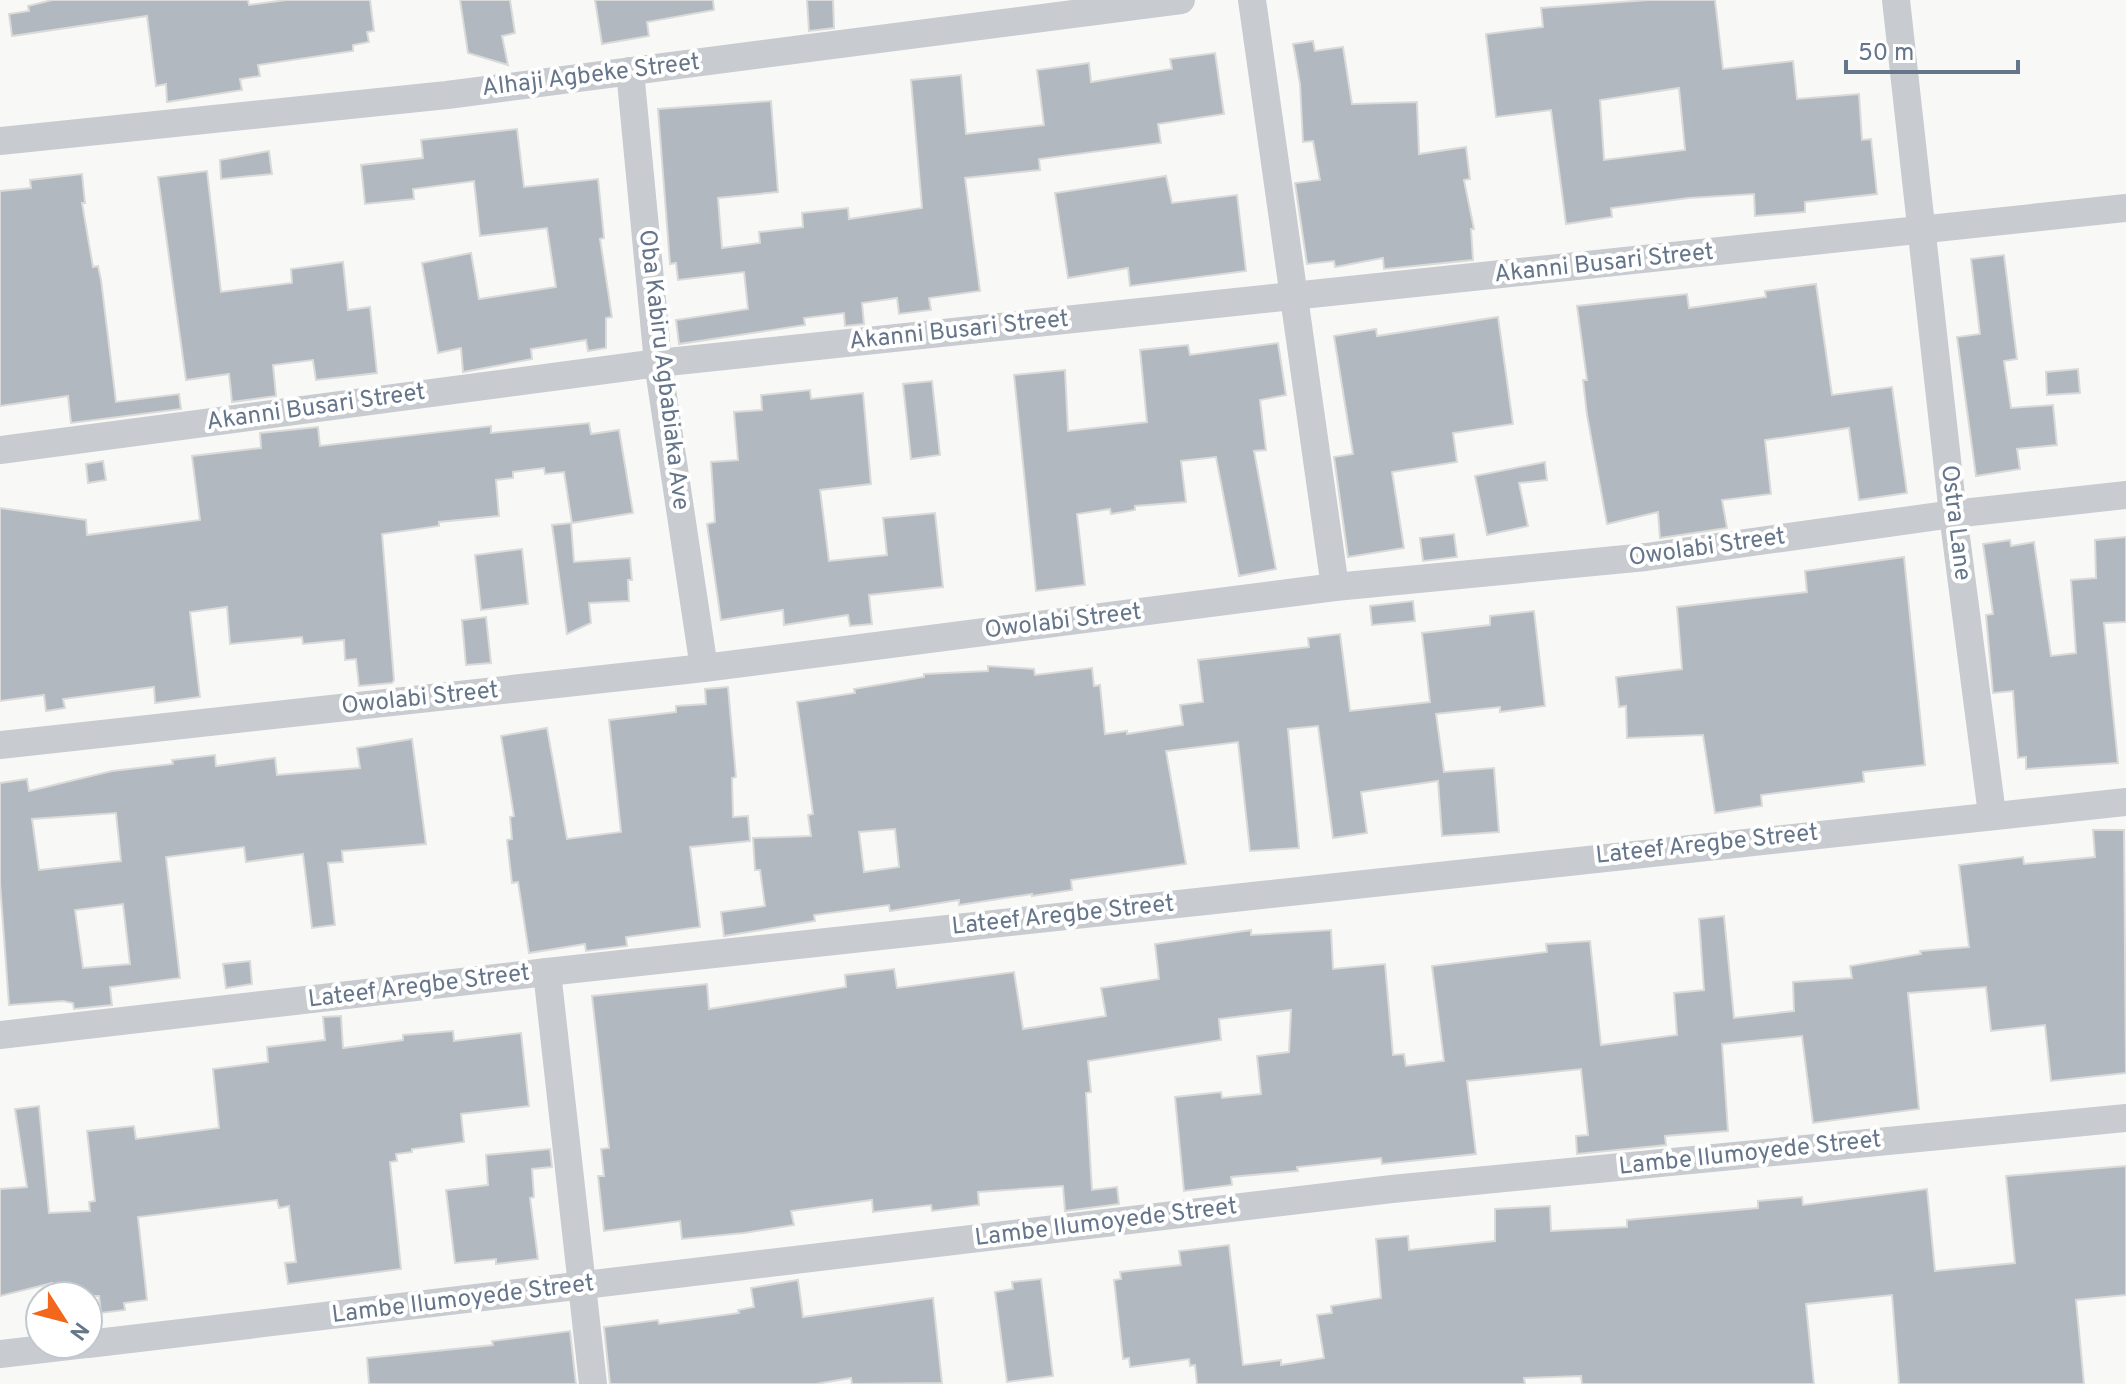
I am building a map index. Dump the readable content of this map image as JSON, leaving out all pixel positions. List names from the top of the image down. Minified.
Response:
{"streets":{"street":["Alhaji Agbeke Street","Akanni Busari Street","Oba Kabiru Agbabiaka Ave","Ostra Lane","Owolabi Street","Lateef Aregbe Street","Lambe Ilumoyede Street"]},"crossings":[["Alhaji Agbeke Street","Oba Kabiru Agbabiaka Ave"],["Akanni Busari Street","Oba Kabiru Agbabiaka Ave"],["Akanni Busari Street","Ostra Lane"],["Oba Kabiru Agbabiaka Ave","Owolabi Street"],["Ostra Lane","Owolabi Street"],["Ostra Lane","Lateef Aregbe Street"]],"scale_bar":"50 m","north":"bottom right"}
